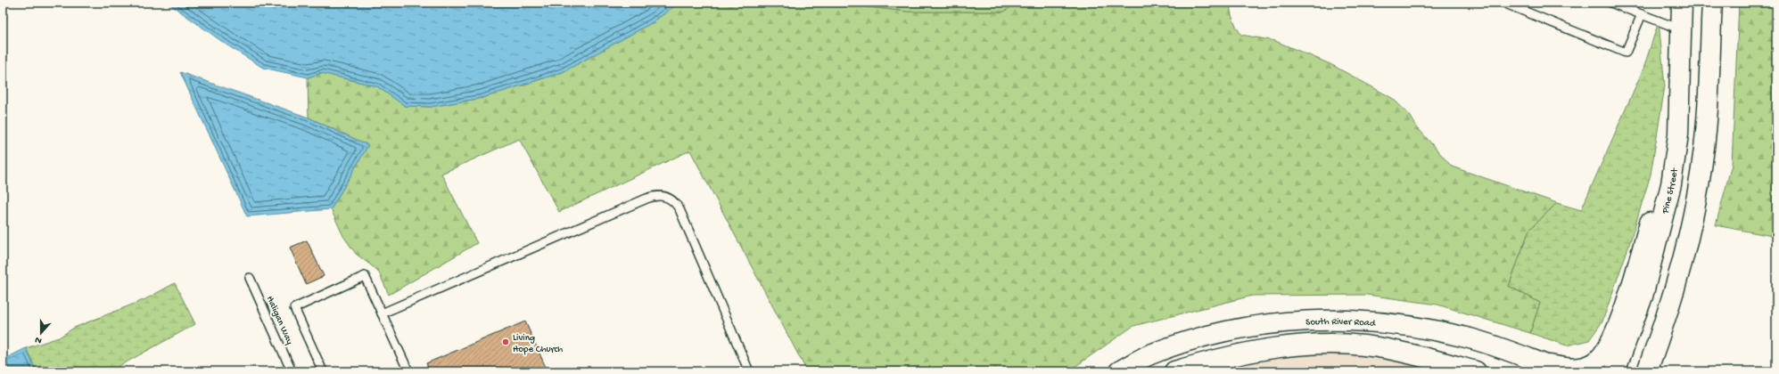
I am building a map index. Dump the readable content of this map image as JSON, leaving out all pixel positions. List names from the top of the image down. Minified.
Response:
{"streets":{"main road":["Pine Street","South River Road"],"lane":["Haligan Way"]},"places":["Living Hope Church"],"north":"bottom"}
